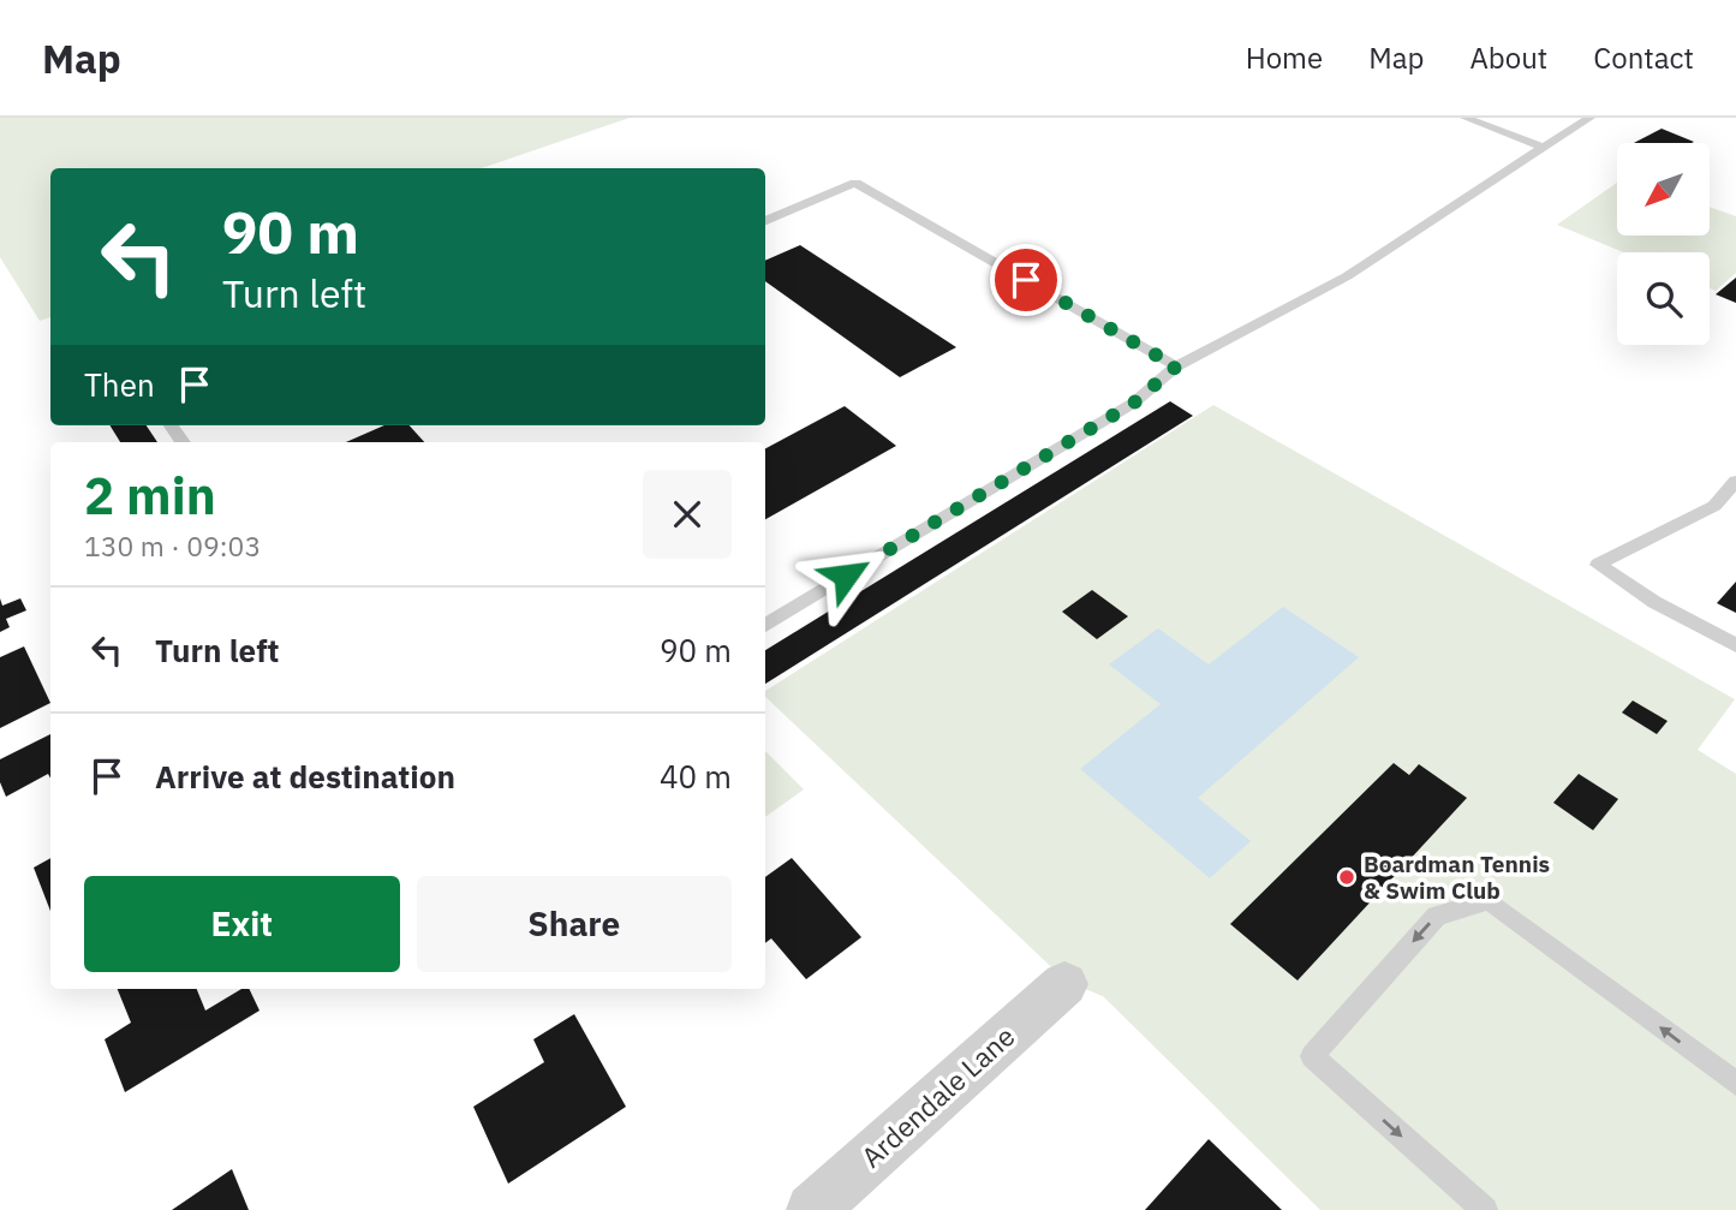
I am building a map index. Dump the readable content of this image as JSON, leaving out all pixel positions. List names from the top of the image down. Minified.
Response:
{"streets":{"street":["Ardendale Lane"]},"places":["Boardman Tennis & Swim Club"],"north":"bottom left","page":{"header":"Map","nav":["Home","Map","About","Contact"],"turn":["90 m","Turn left"],"then":"Then","heading":["2 min","130 m · 09:03"],"list":[{"name":"Turn left","value":"90 m"},{"name":"Arrive at destination","value":"40 m"}],"buttons":["Exit","Share"]}}
